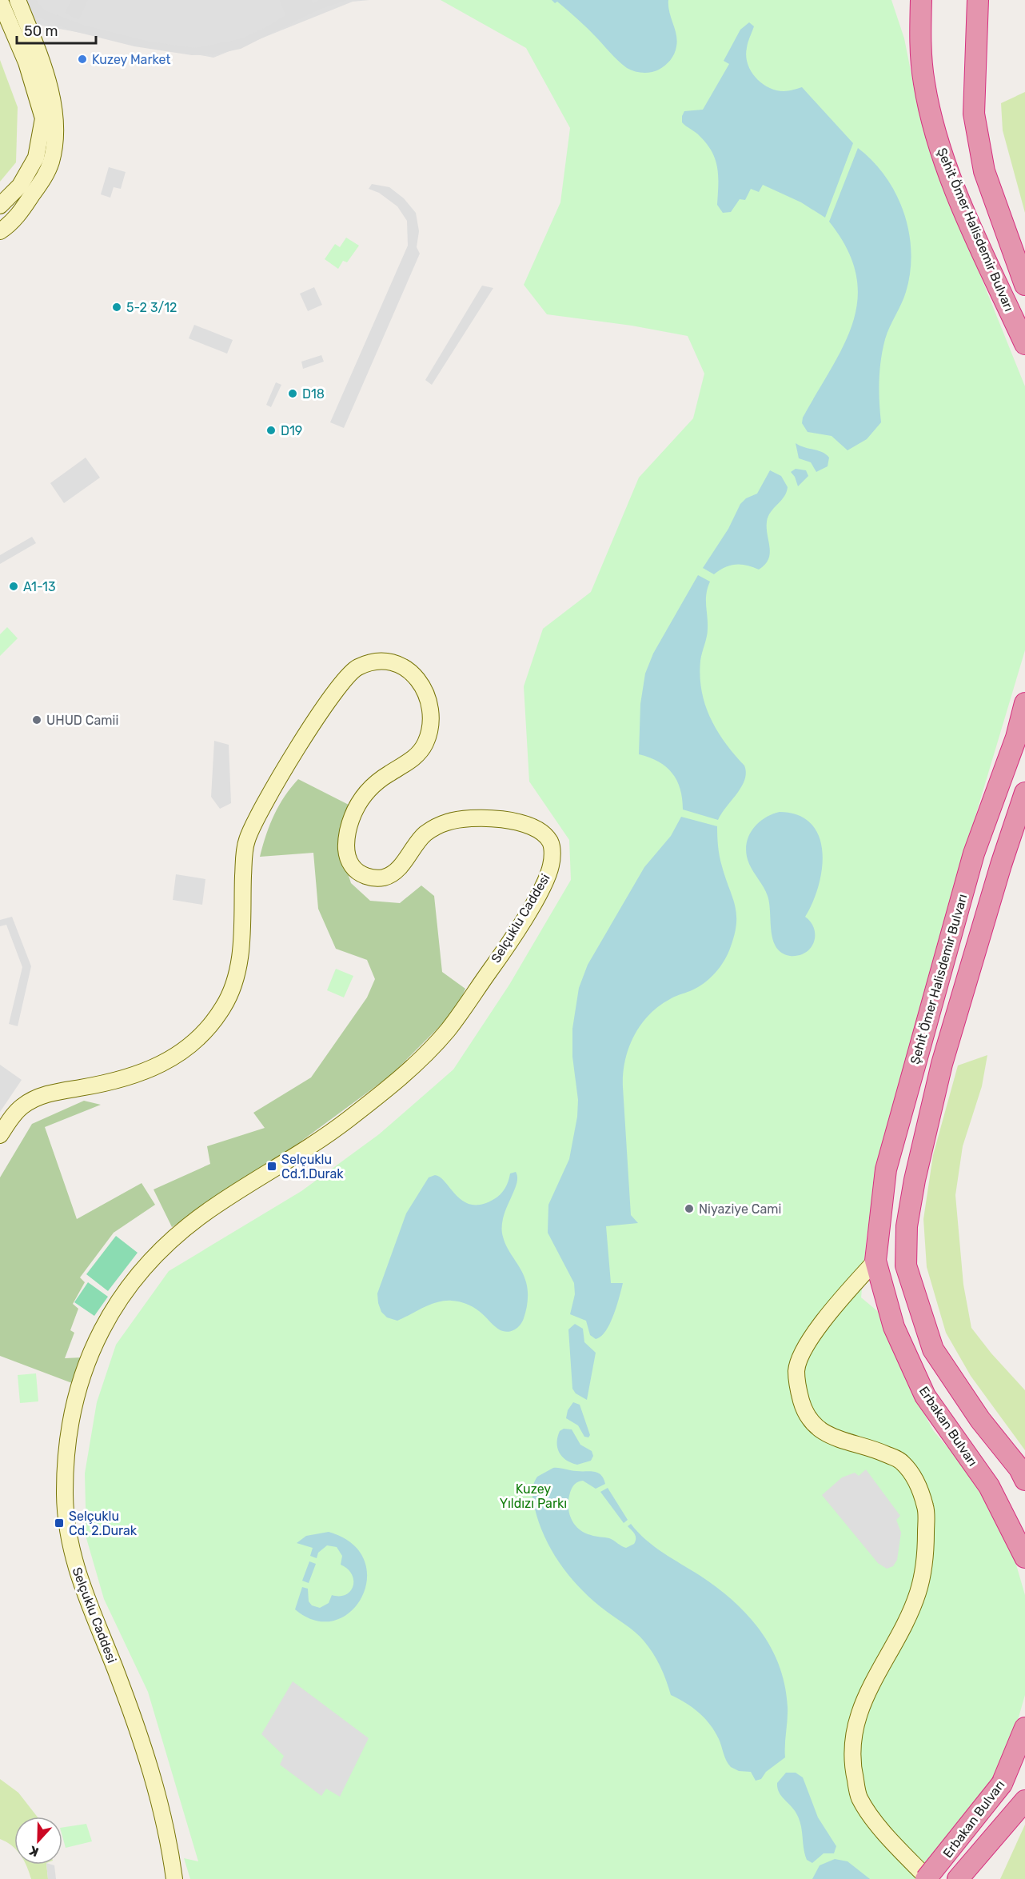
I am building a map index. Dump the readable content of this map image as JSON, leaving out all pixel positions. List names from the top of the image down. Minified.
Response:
{"streets":{"highway":["Şehit Ömer Halisdemir Bulvarı","Erbakan Bulvarı"],"street":["Selçuklu Caddesi"]},"crossings":[["Şehit Ömer Halisdemir Bulvarı","Erbakan Bulvarı"]],"parks":["Kuzey Yıldızı Parkı"],"places":{"other":["Kuzey Market","5-2 3/12","D18","D19","A1-13","UHUD Camii","Niyaziye Cami"],"transit":["Selçuklu Cd.1.Durak","Selçuklu Cd. 2.Durak"]},"scale_bar":"50 m","north":"bottom"}
